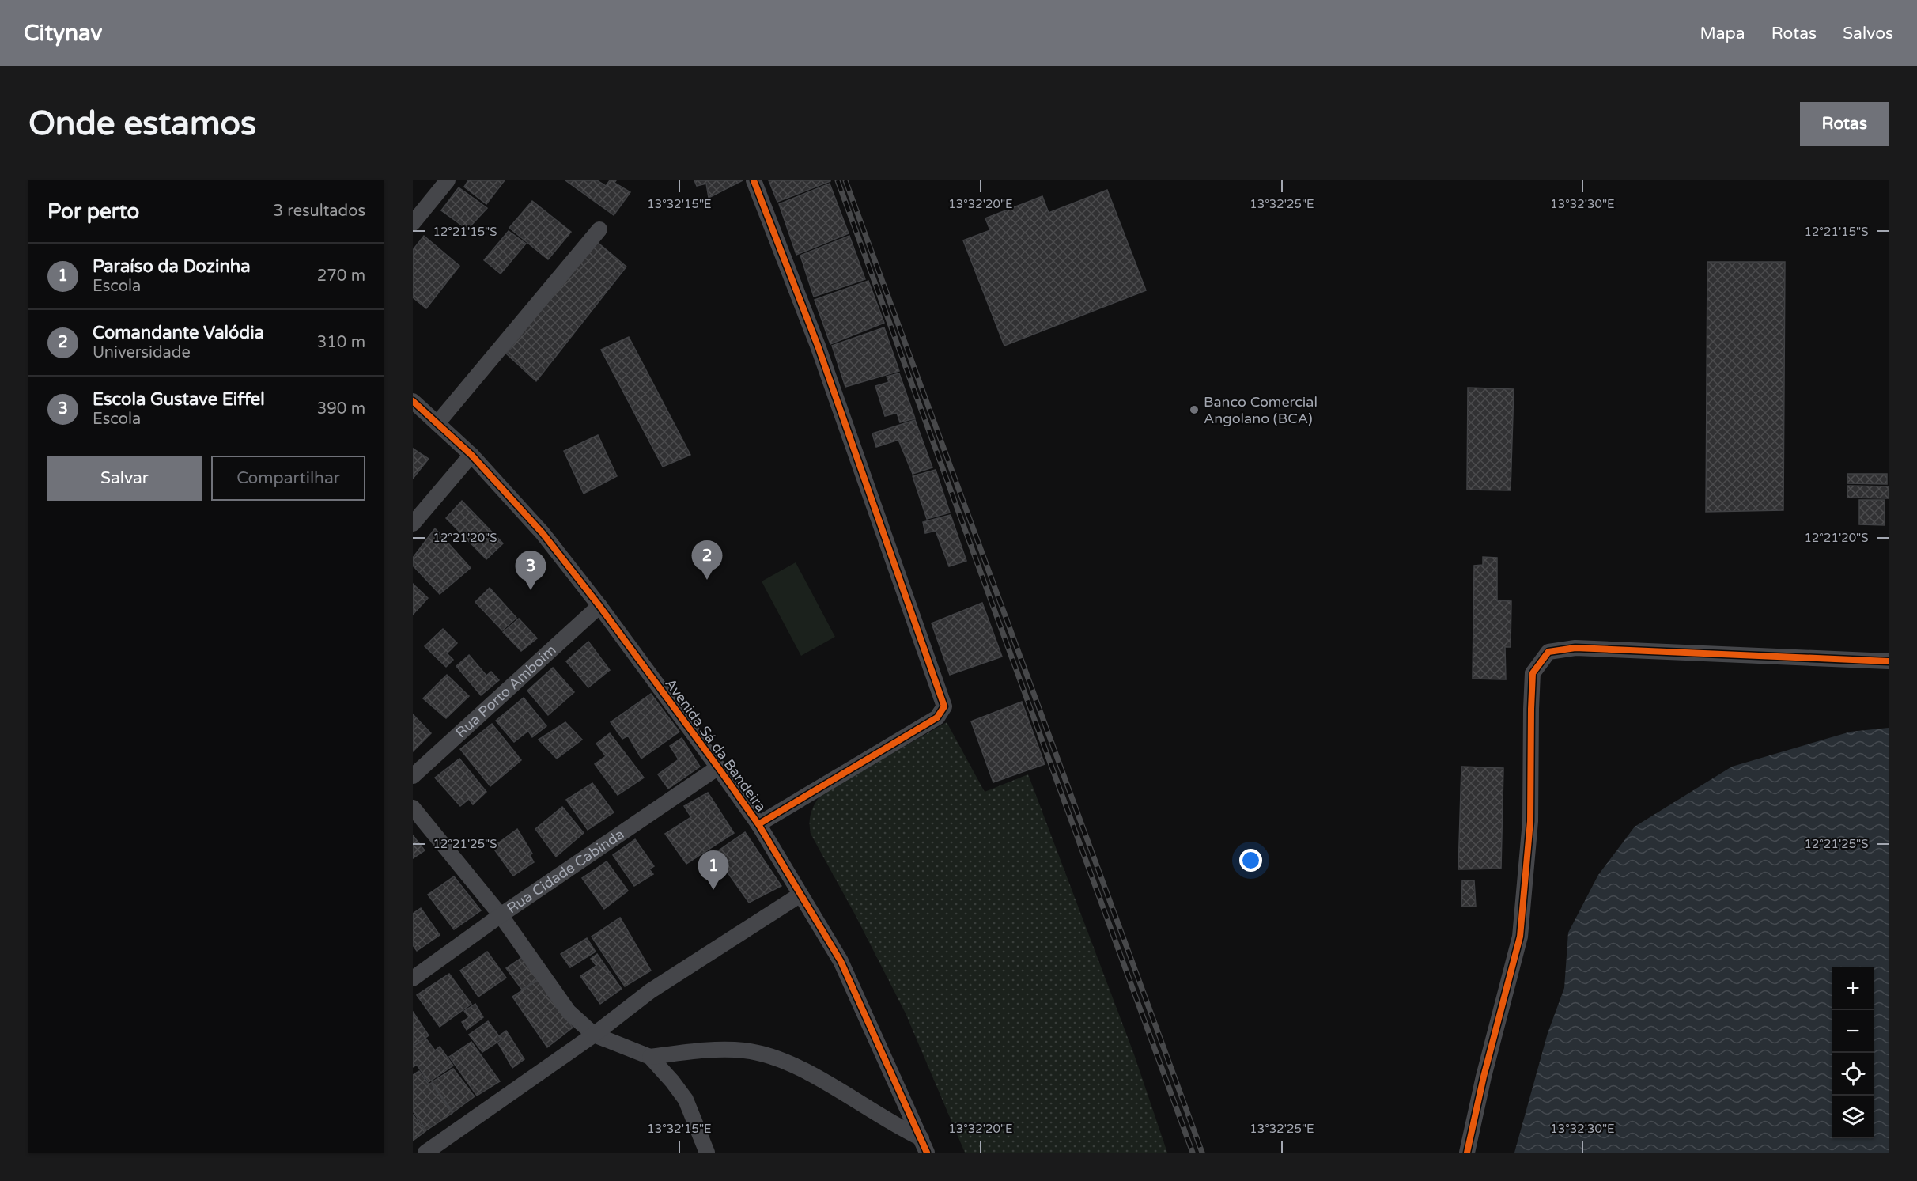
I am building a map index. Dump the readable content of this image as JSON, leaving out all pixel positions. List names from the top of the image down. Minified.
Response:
{"streets":{"street":["Rua Porto Amboim","Avenida Sá da Bandeira","Rua Cidade Cabinda"]},"crossings":[["Rua Porto Amboim","Avenida Sá da Bandeira"],["Avenida Sá da Bandeira","Rua Cidade Cabinda"]],"places":["Banco Comercial Angolano (BCA)"],"page":{"header":"Citynav","nav":["Mapa","Rotas","Salvos"],"buttons":["Rotas",["Salvar","Compartilhar"]],"title":"Onde estamos","heading":["Por perto","3 resultados"],"list":[{"mark":"1","name":"Paraíso da Dozinha","note":"Escola","value":"270 m"},{"mark":"2","name":"Comandante Valódia","note":"Universidade","value":"310 m"},{"mark":"3","name":"Escola Gustave Eiffel","note":"Escola","value":"390 m"}],"pins":["2","3","1"],"map_buttons":["+","−"]},"coordinates":["13°32'15\"E","13°32'20\"E","13°32'25\"E","13°32'30\"E","12°21'15\"S","12°21'20\"S","12°21'25\"S"]}
